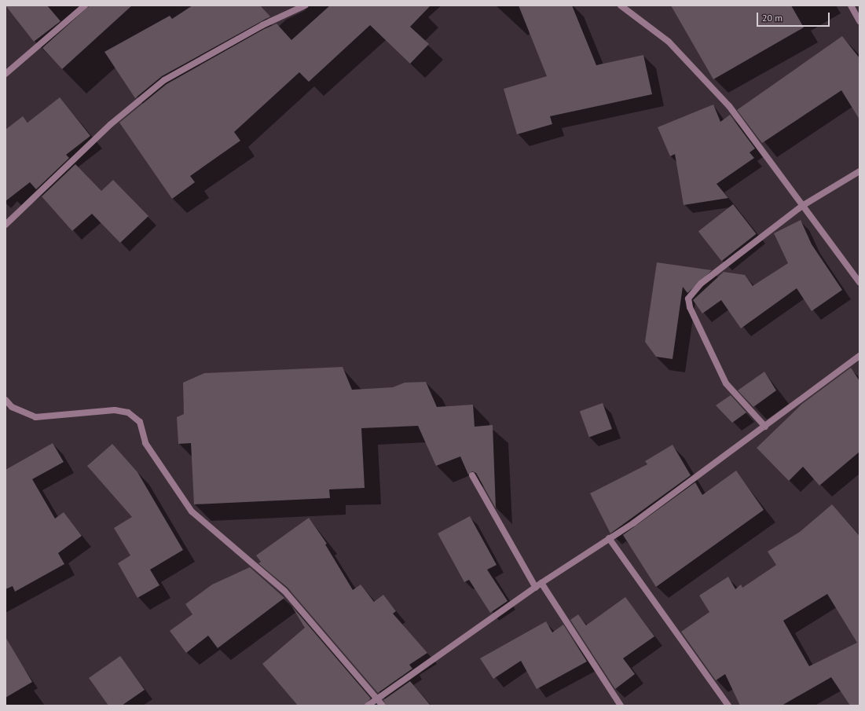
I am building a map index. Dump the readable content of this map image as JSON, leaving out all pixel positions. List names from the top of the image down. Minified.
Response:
{"scale_bar":"20 m"}
